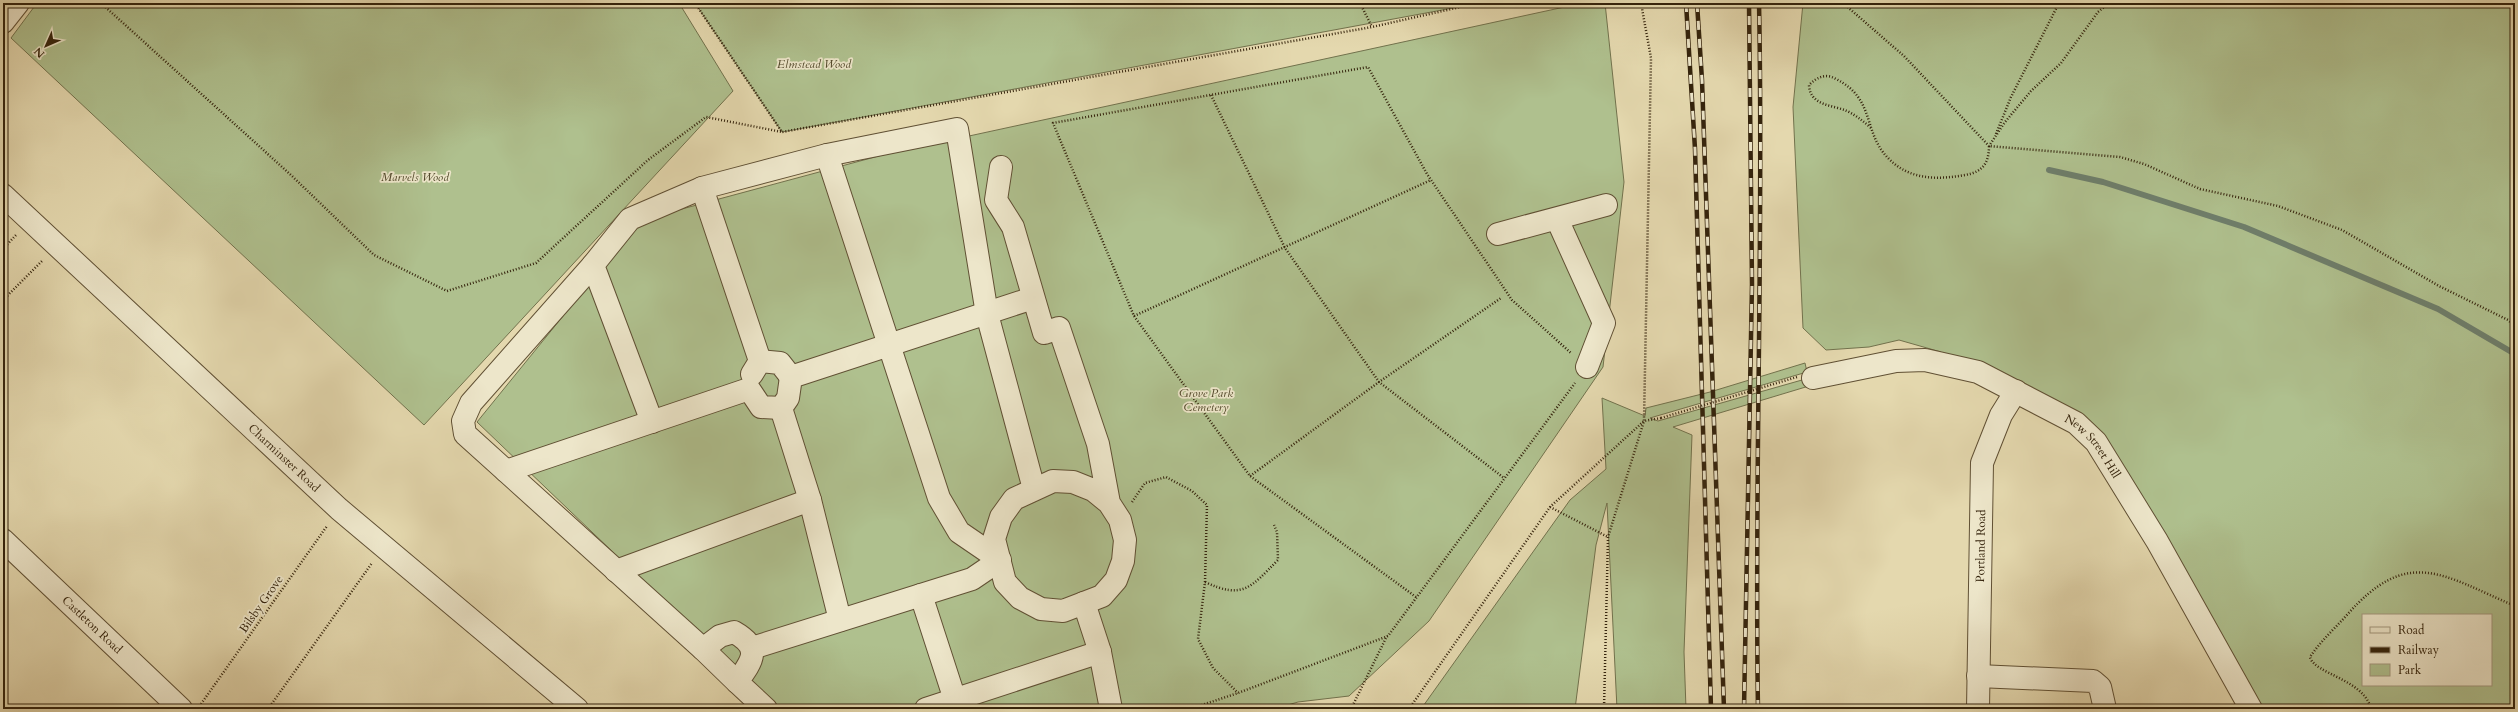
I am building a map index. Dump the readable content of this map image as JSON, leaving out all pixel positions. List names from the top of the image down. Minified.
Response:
{"streets":{"street":["New Street Hill","Charminster Road","Portland Road","Castleton Road"],"path":["Bilsby Grove"]},"crossings":[["New Street Hill","Portland Road"],["Charminster Road","Bilsby Grove"]],"parks":["Elmstead Wood","Marvels Wood","Grove Park Cemetery"],"legend":["Road","Railway","Park"],"north":"bottom left"}
